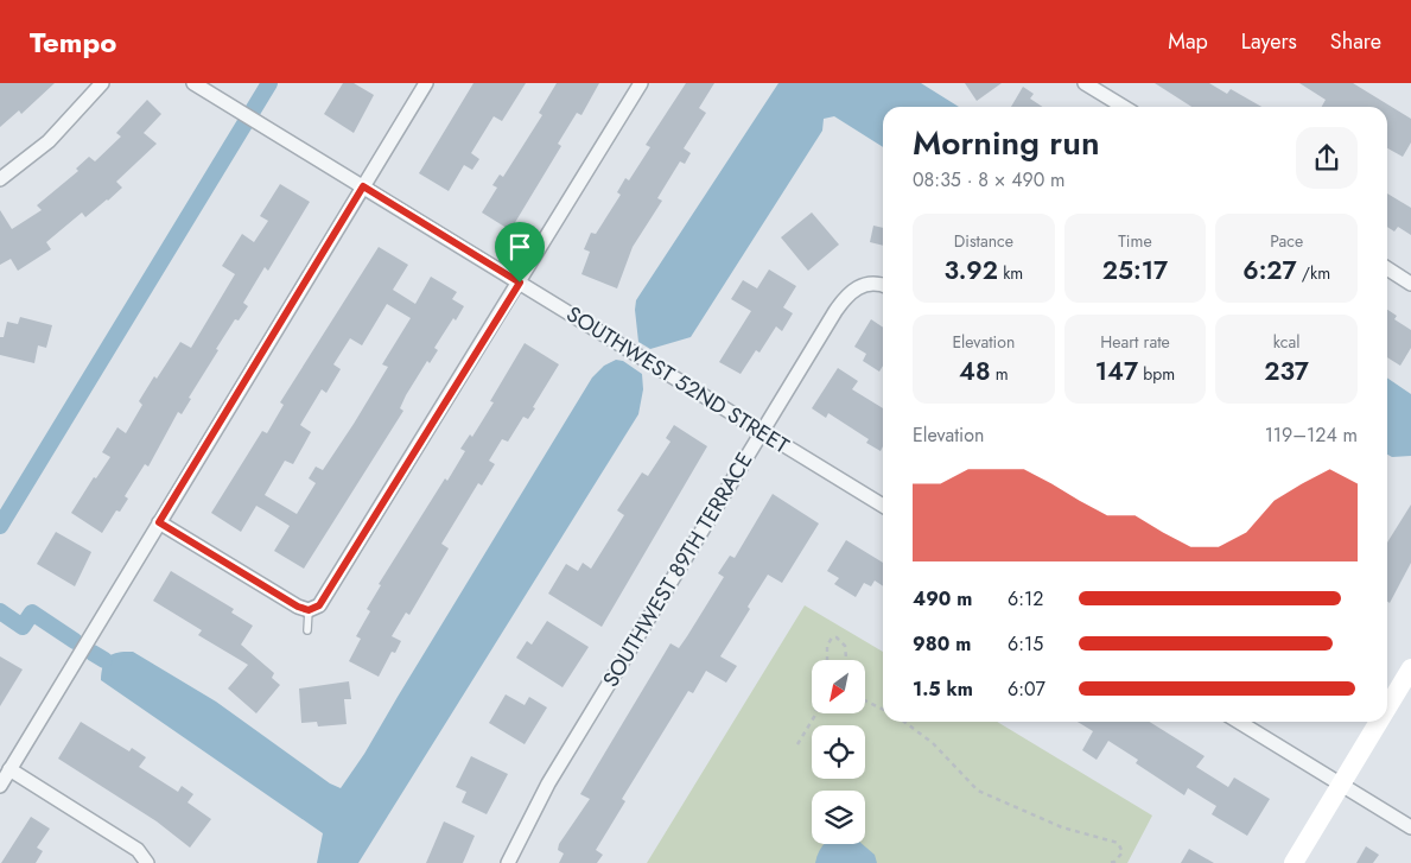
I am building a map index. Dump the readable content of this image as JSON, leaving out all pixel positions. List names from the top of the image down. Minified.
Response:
{"streets":{"street":["SOUTHWEST 52ND STREET","SOUTHWEST 89TH TERRACE"]},"crossings":[["SOUTHWEST 52ND STREET","SOUTHWEST 89TH TERRACE"]],"north":"bottom left","page":{"header":"Tempo","nav":["Map","Layers","Share"],"heading":["Morning run","08:35 · 8 × 490 m"],"stats":[["Distance","3.92 km"],["Time","25:17"],["Pace","6:27 /km"],["Elevation","48 m"],["Heart rate","147 bpm"],["kcal","237"]],"chart":["Elevation","119–124 m"],"list":[{"name":"490 m","note":"6:12"},{"name":"980 m","note":"6:15"},{"name":"1.5 km","note":"6:07"}]}}
